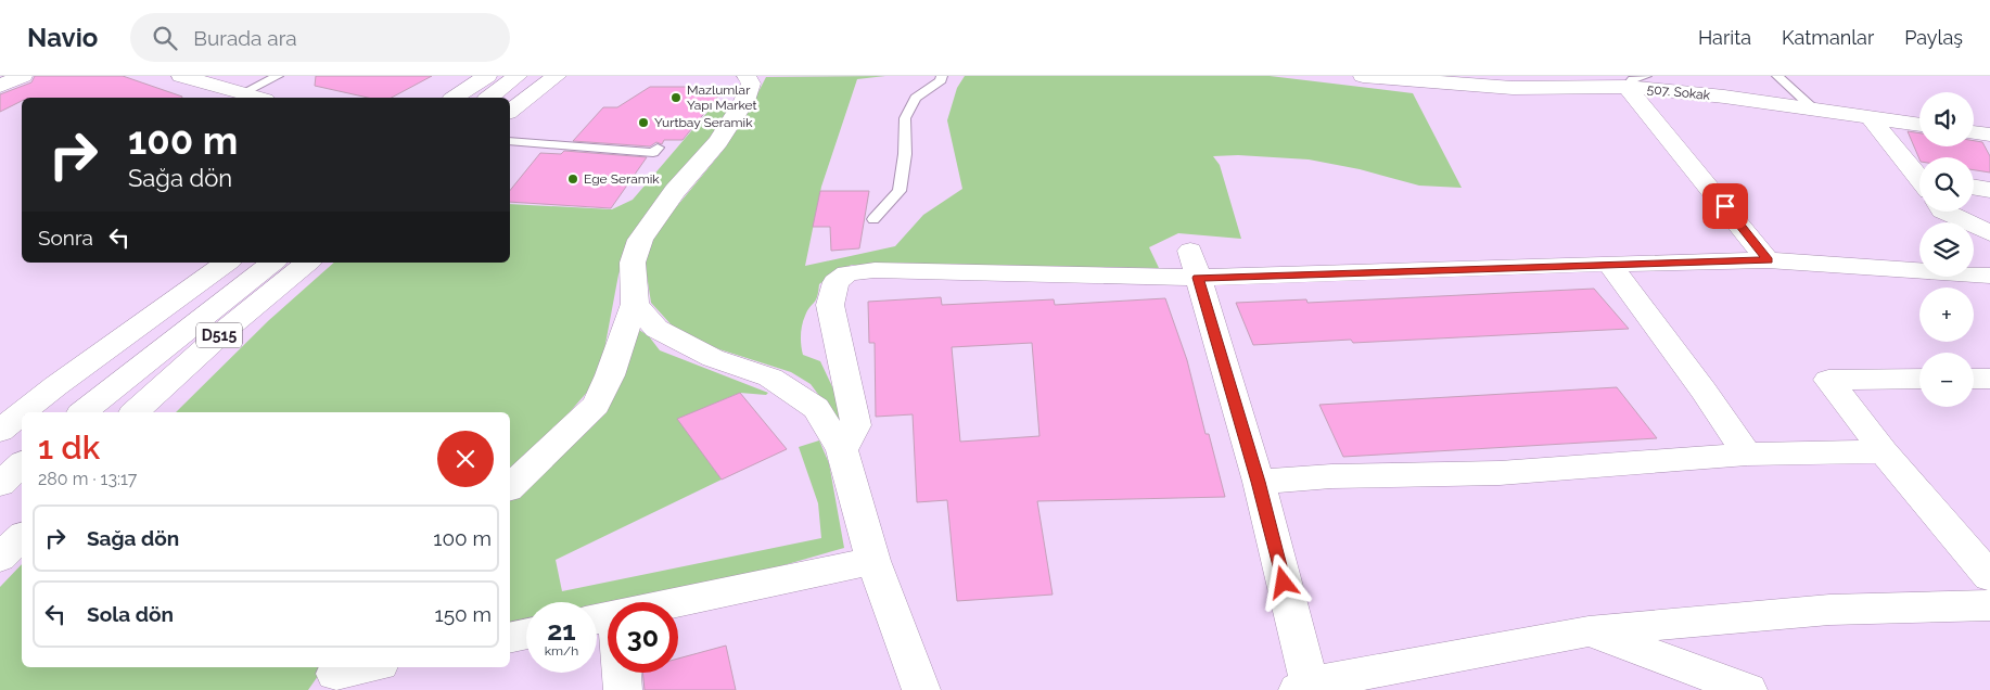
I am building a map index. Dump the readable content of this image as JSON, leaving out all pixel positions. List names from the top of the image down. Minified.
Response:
{"streets":{"main road":["507. Sokak","D515"]},"places":["Mazlumlar Yapı Market","Yurtbay Seramik","Ege Seramik"],"page":{"header":"Navio","search":"Burada ara","nav":["Harita","Katmanlar","Paylaş"],"map_buttons":["+","−"],"turn":["100 m","Sağa dön"],"then":"Sonra","heading":["1 dk","280 m · 13:17"],"list":[{"name":"Sağa dön","value":"100 m"},{"name":"Sola dön","value":"150 m"}],"speed":"21 km/h","limit":"30"}}
